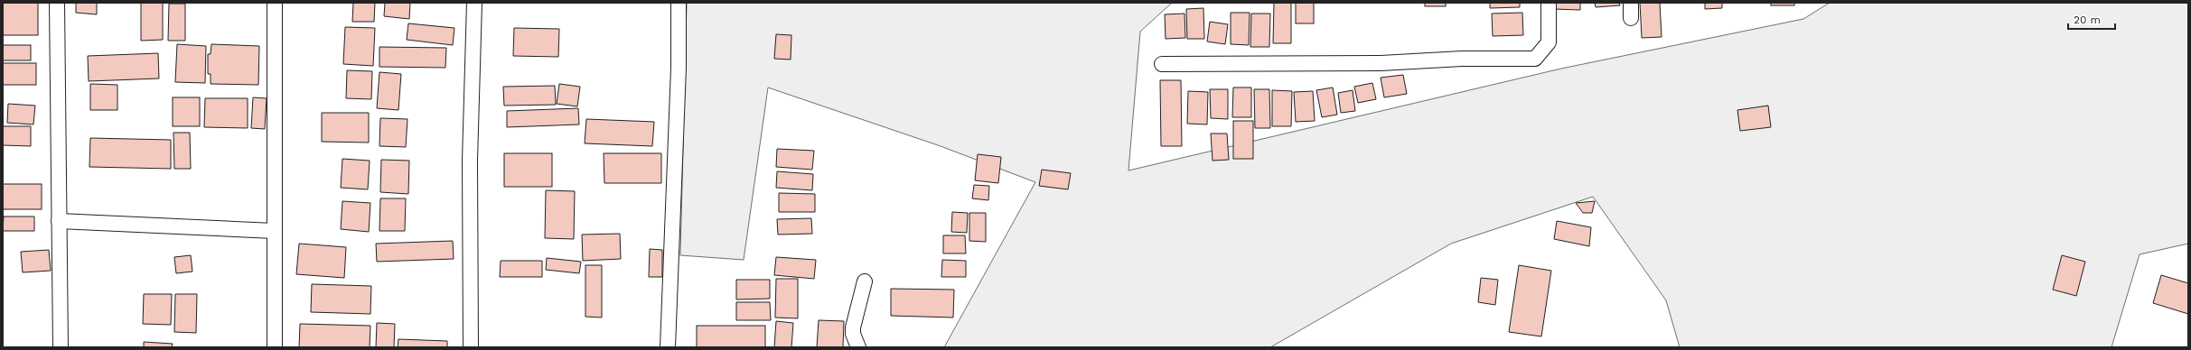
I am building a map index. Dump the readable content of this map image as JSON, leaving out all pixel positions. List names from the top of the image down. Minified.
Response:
{"scale_bar":"20 m"}
